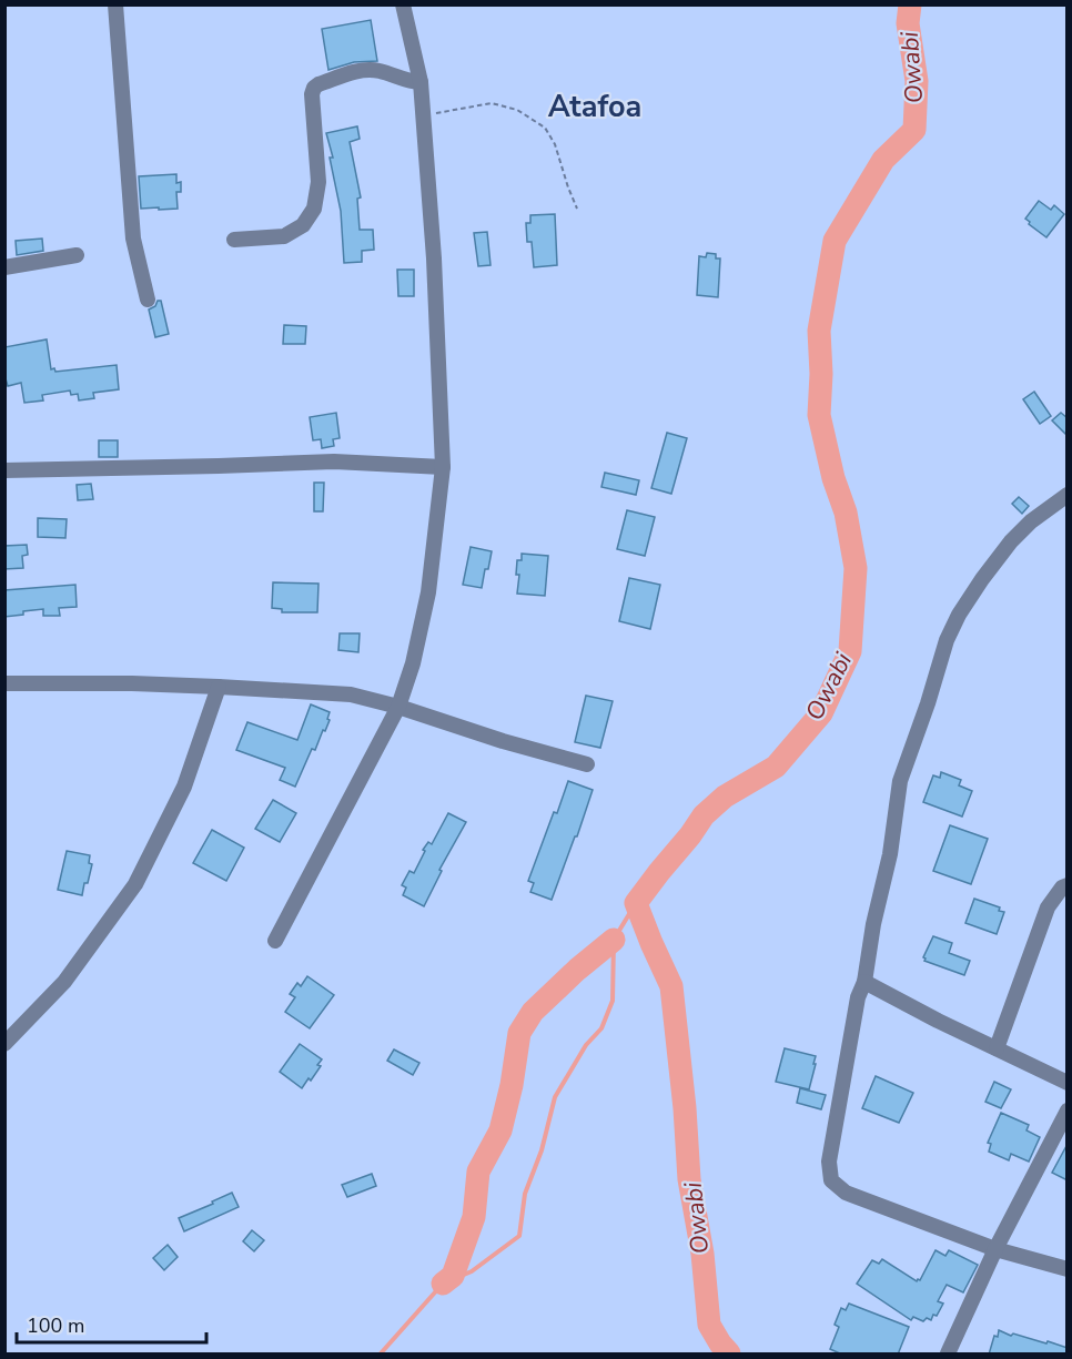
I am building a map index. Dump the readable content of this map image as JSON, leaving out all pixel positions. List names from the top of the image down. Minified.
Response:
{"districts":["Atafoa"],"water":["Owabi"],"scale_bar":"100 m"}
